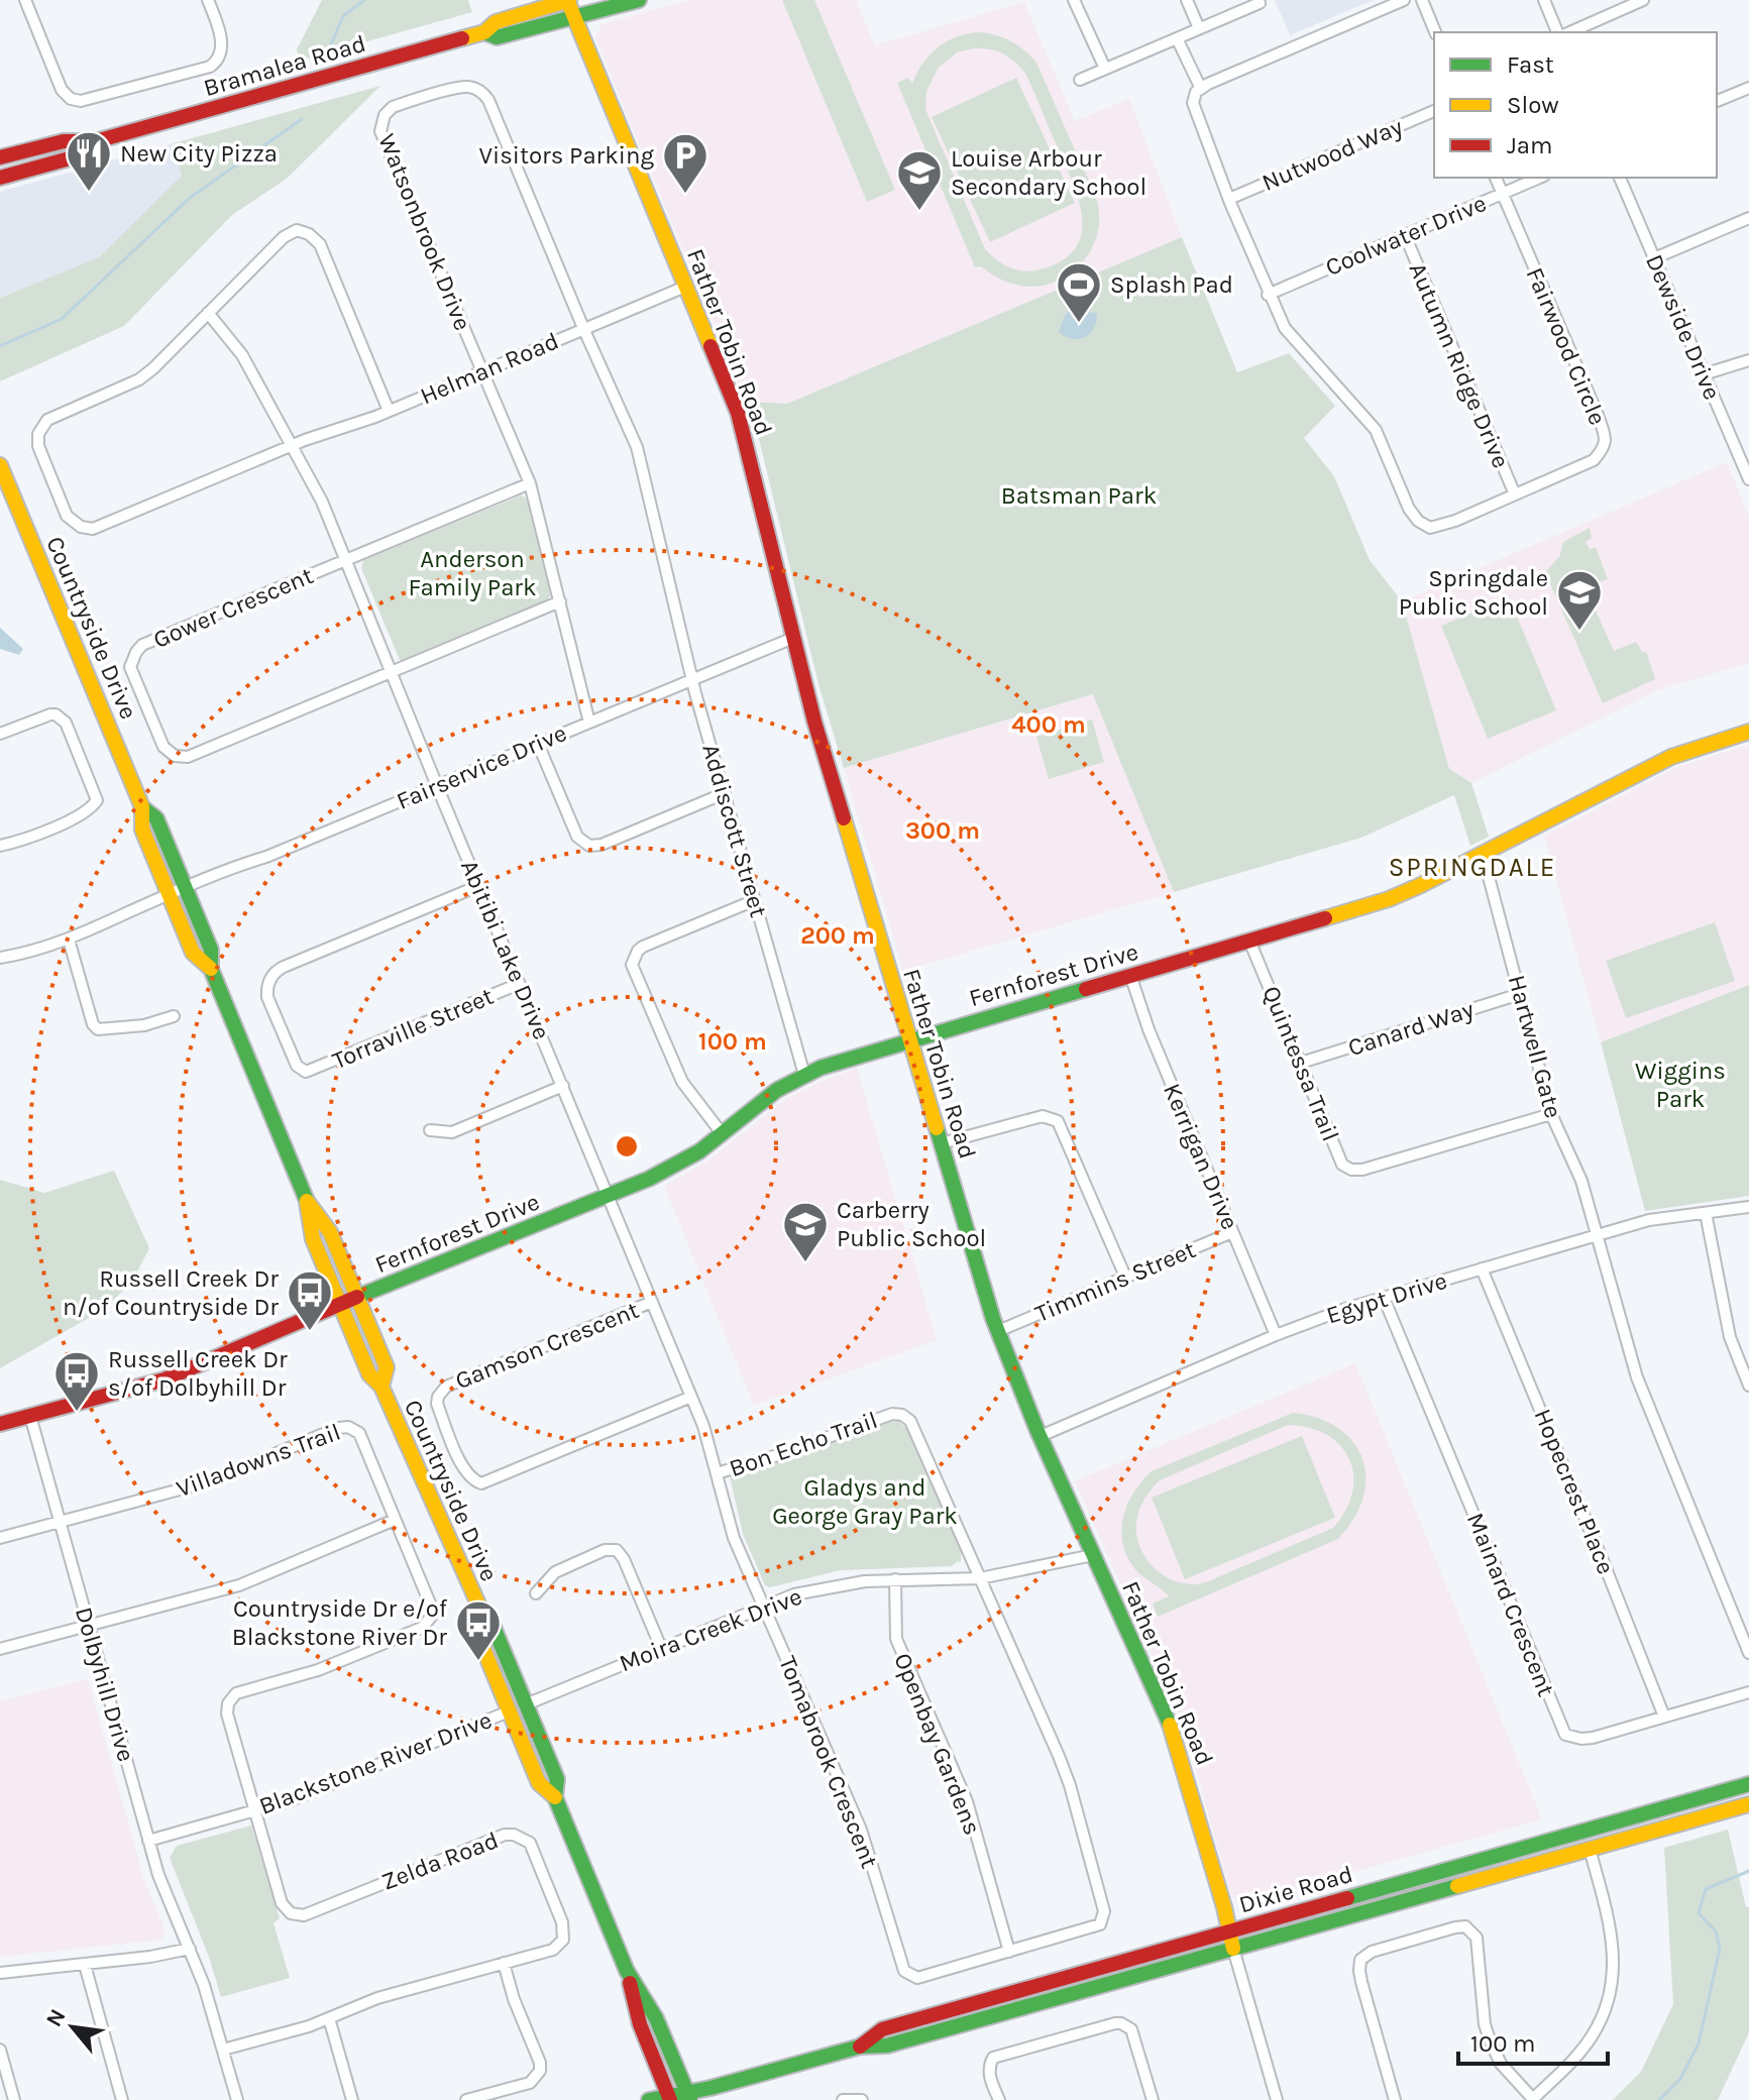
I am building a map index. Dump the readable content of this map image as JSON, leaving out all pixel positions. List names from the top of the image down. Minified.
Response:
{"streets":{"main road":["Bramalea Road","Father Tobin Road","Countryside Drive","Fernforest Drive","Dixie Road"],"street":["Nutwood Way","Watsonbrook Drive","Coolwater Drive","Dewside Drive","Fairwood Circle","Autumn Ridge Drive","Helman Road","Gower Crescent","Fairservice Drive","Addiscott Street","Abitibi Lake Drive","Torraville Street","Canard Way","Hartwell Gate","Quintessa Trail","Kerrigan Drive","Timmins Street","Egypt Drive","Gamson Crescent","Bon Echo Trail","Villadowns Trail","Hopecrest Place","Mainard Crescent","Moira Creek Drive","Dolbyhill Drive","Openbay Gardens","Tomabrook Crescent","Blackstone River Drive","Zelda Road"]},"crossings":[["Bramalea Road","Father Tobin Road"],["Nutwood Way","Fairwood Circle"],["Watsonbrook Drive","Helman Road"],["Watsonbrook Drive","Fairservice Drive"],["Watsonbrook Drive","Addiscott Street"],["Coolwater Drive","Fairwood Circle"],["Coolwater Drive","Autumn Ridge Drive"],["Father Tobin Road","Helman Road"],["Father Tobin Road","Fairservice Drive"],["Father Tobin Road","Fernforest Drive"],["Father Tobin Road","Timmins Street"],["Father Tobin Road","Egypt Drive"],["Father Tobin Road","Moira Creek Drive"],["Father Tobin Road","Dixie Road"],["Fairwood Circle","Autumn Ridge Drive"],["Helman Road","Abitibi Lake Drive"],["Gower Crescent","Abitibi Lake Drive"],["Countryside Drive","Fairservice Drive"],["Countryside Drive","Fernforest Drive"],["Countryside Drive","Moira Creek Drive"],["Countryside Drive","Blackstone River Drive"],["Countryside Drive","Dixie Road"],["Fairservice Drive","Addiscott Street"],["Fairservice Drive","Abitibi Lake Drive"],["Addiscott Street","Fernforest Drive"],["Abitibi Lake Drive","Fernforest Drive"],["Abitibi Lake Drive","Torraville Street"],["Abitibi Lake Drive","Gamson Crescent"],["Abitibi Lake Drive","Bon Echo Trail"],["Abitibi Lake Drive","Moira Creek Drive"],["Abitibi Lake Drive","Tomabrook Crescent"],["Fernforest Drive","Hartwell Gate"],["Fernforest Drive","Quintessa Trail"],["Fernforest Drive","Kerrigan Drive"],["Fernforest Drive","Dolbyhill Drive"],["Canard Way","Hartwell Gate"],["Canard Way","Quintessa Trail"],["Hartwell Gate","Quintessa Trail"],["Hartwell Gate","Egypt Drive"],["Kerrigan Drive","Timmins Street"],["Kerrigan Drive","Egypt Drive"],["Egypt Drive","Hopecrest Place"],["Egypt Drive","Mainard Crescent"],["Bon Echo Trail","Moira Creek Drive"],["Bon Echo Trail","Tomabrook Crescent"],["Villadowns Trail","Dolbyhill Drive"],["Villadowns Trail","Blackstone River Drive"],["Villadowns Trail","Zelda Road"],["Hopecrest Place","Mainard Crescent"],["Moira Creek Drive","Openbay Gardens"],["Moira Creek Drive","Tomabrook Crescent"],["Dolbyhill Drive","Blackstone River Drive"],["Dolbyhill Drive","Zelda Road"],["Openbay Gardens","Tomabrook Crescent"],["Blackstone River Drive","Zelda Road"]],"districts":["SPRINGDALE"],"parks":["Batsman Park","Anderson Family Park","Wiggins Park","Gladys and George Gray Park"],"places":{"restaurant":["New City Pizza"],"parking":["Visitors Parking"],"school or university":["Louise Arbour Secondary School","Springdale Public School","Carberry Public School"],"sports":["Splash Pad"],"bus stop":["Russell Creek Dr n/of Countryside Dr","Russell Creek Dr s/of Dolbyhill Dr","Countryside Dr e/of Blackstone River Dr"]},"legend":["Fast","Slow","Jam"],"scale_bar":"100 m","north":"top left","rings":["400 m","300 m","200 m","100 m"]}
